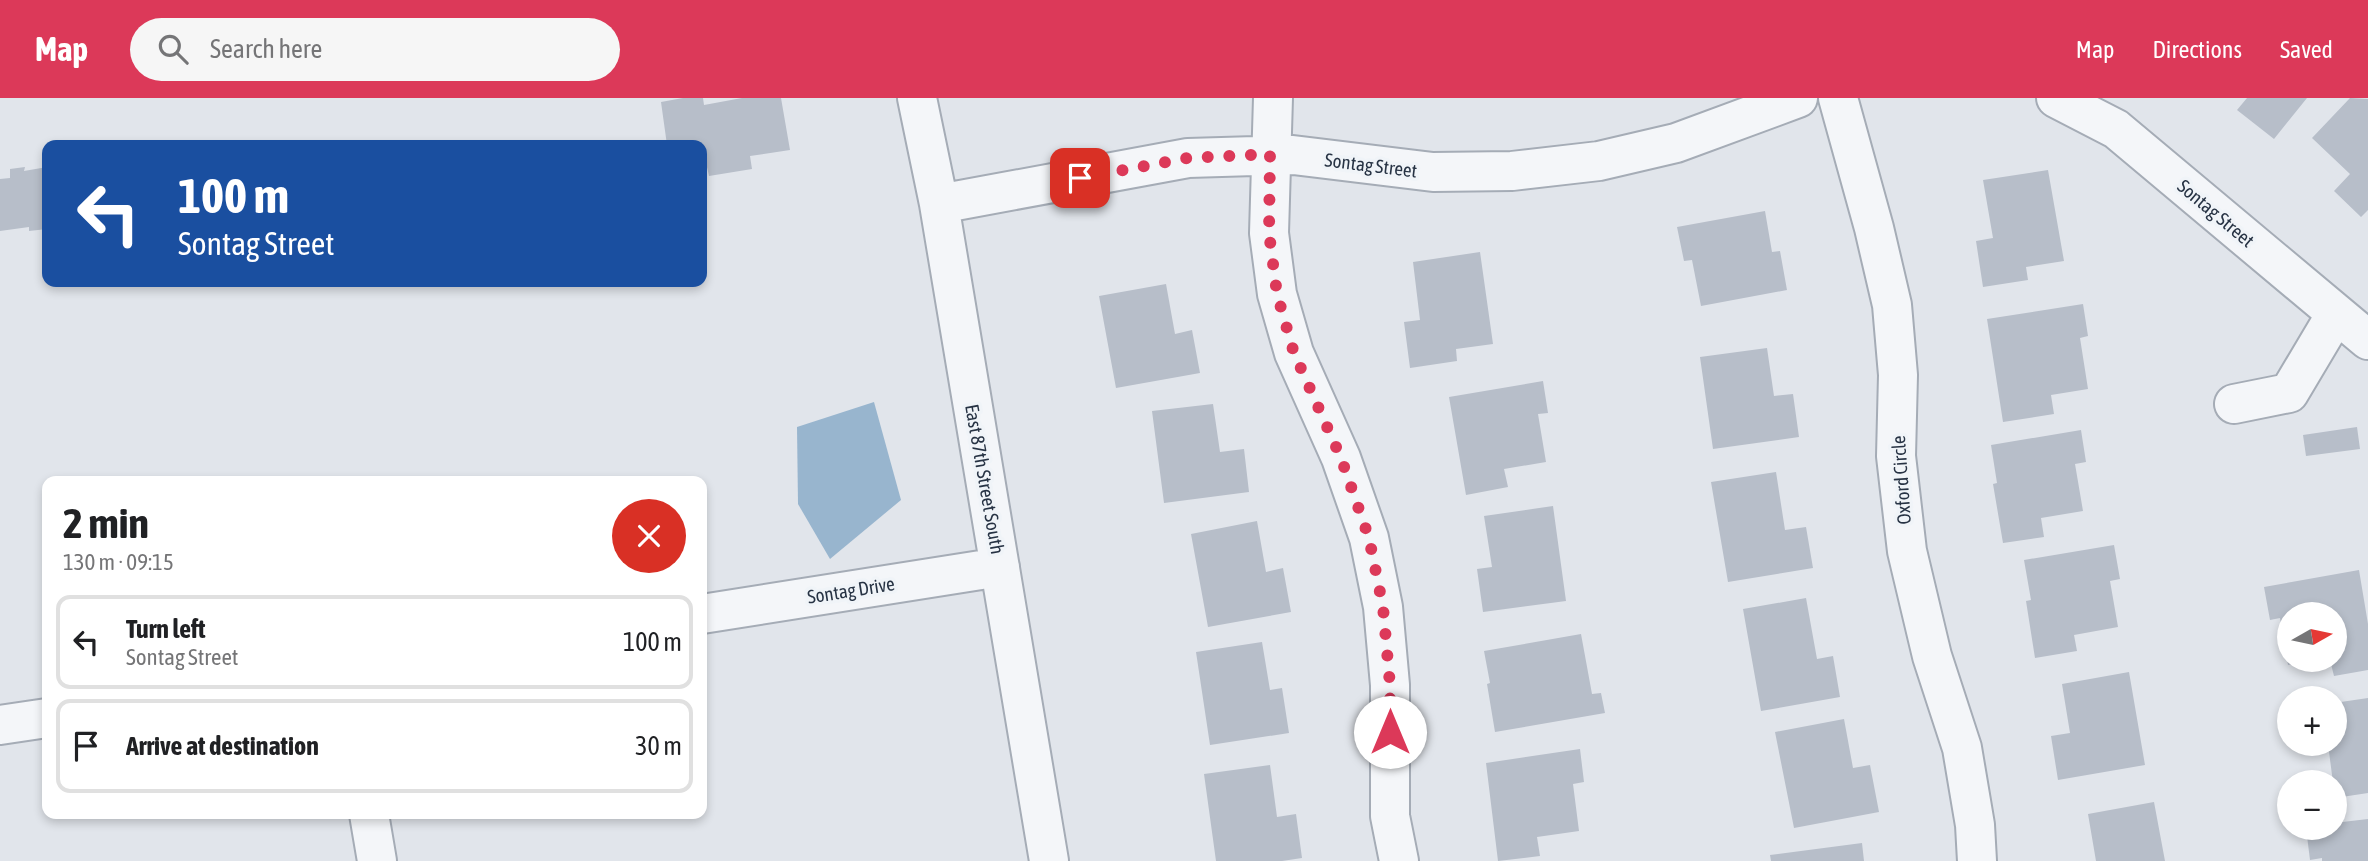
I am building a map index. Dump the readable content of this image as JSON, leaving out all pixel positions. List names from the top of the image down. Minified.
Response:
{"streets":{"street":["Sontag Street","East 87th Street South","Oxford Circle","Sontag Drive"]},"crossings":[["Sontag Street","East 87th Street South"],["East 87th Street South","Sontag Drive"]],"north":"right","page":{"header":"Map","search":"Search here","nav":["Map","Directions","Saved"],"turn":["100 m","Sontag Street"],"heading":["2 min","130 m · 09:15"],"list":[{"name":"Turn left","note":"Sontag Street","value":"100 m"},{"name":"Arrive at destination","value":"30 m"}],"map_buttons":["+","−"]}}
